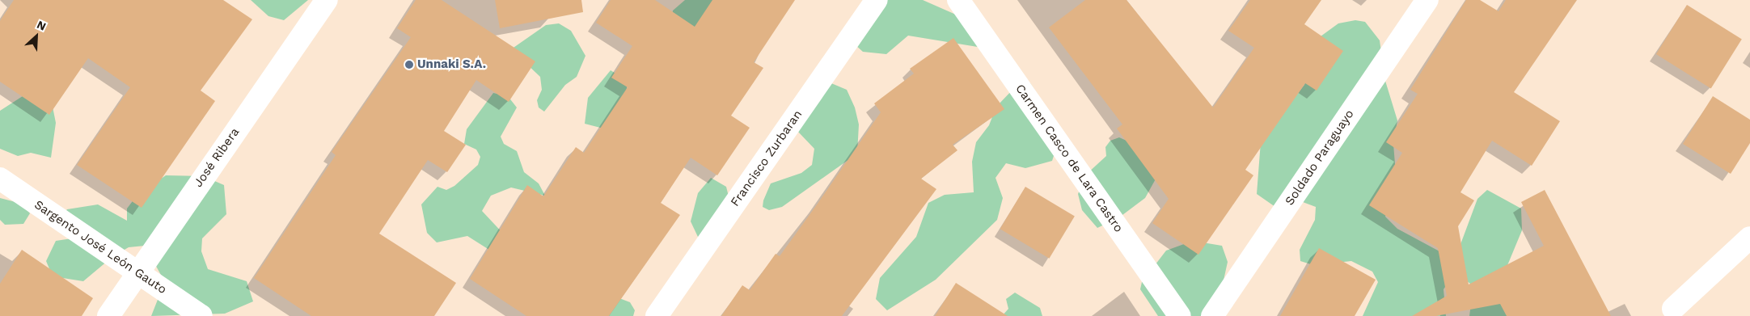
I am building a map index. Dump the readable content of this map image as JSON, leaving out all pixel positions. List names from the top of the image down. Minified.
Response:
{"streets":{"street":["José Ribera","Soldado Paraguayo","Francisco Zurbaran","Carmen Casco de Lara Castro","Sargento José León Gauto"]},"crossings":[["José Ribera","Sargento José León Gauto"]],"places":["Unnaki S.A."],"north":"top right"}
